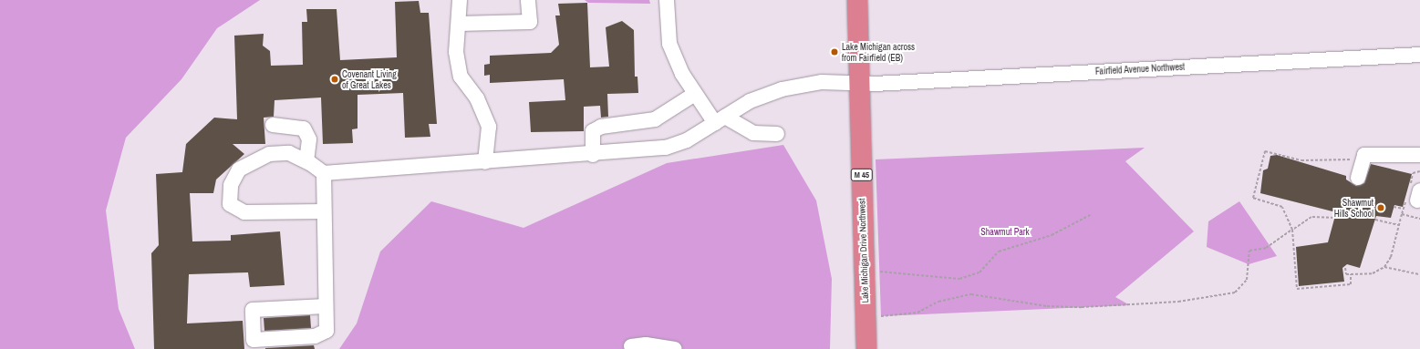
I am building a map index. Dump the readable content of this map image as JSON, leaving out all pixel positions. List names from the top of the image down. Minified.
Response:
{"streets":{"highway":["M 45","Lake Michigan Drive Northwest"],"street":["Fairfield Avenue Northwest"]},"crossings":[["Fairfield Avenue Northwest","Lake Michigan Drive Northwest"]],"parks":["Shawmut Park"],"places":["Lake Michigan across from Fairfield (EB)","Covenant Living of Great Lakes","Shawmut Hills School"]}
